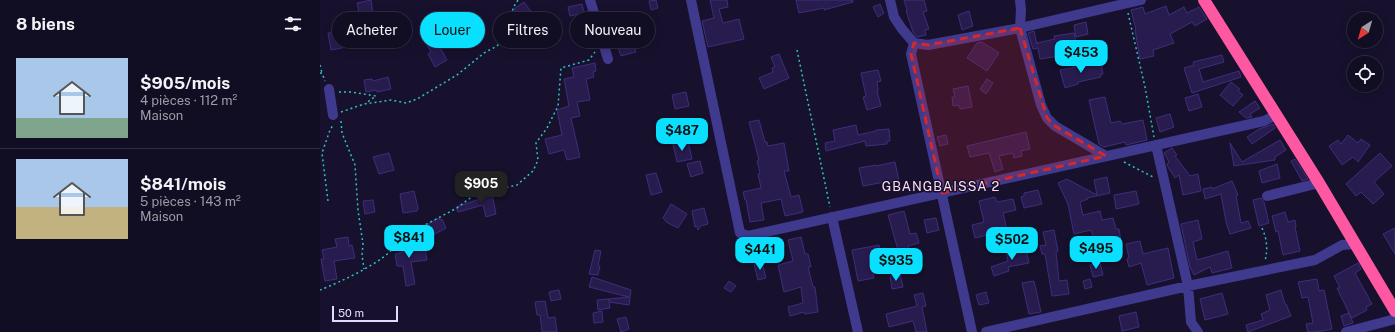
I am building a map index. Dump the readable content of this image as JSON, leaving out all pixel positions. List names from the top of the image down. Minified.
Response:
{"districts":["GBANGBAISSA 2"],"scale_bar":"50 m","north":"bottom left","page":{"heading":"8 biens","chip":["Acheter","Louer","Filtres","Nouveau"],"price":["$453","$487","$905","$841","$502","$495","$441","$935"],"list":[{"name":"$905/mois","note":"4 pièces · 112 m² · Maison"},{"name":"$841/mois","note":"5 pièces · 143 m² · Maison"}],"scale":"50 m"}}
